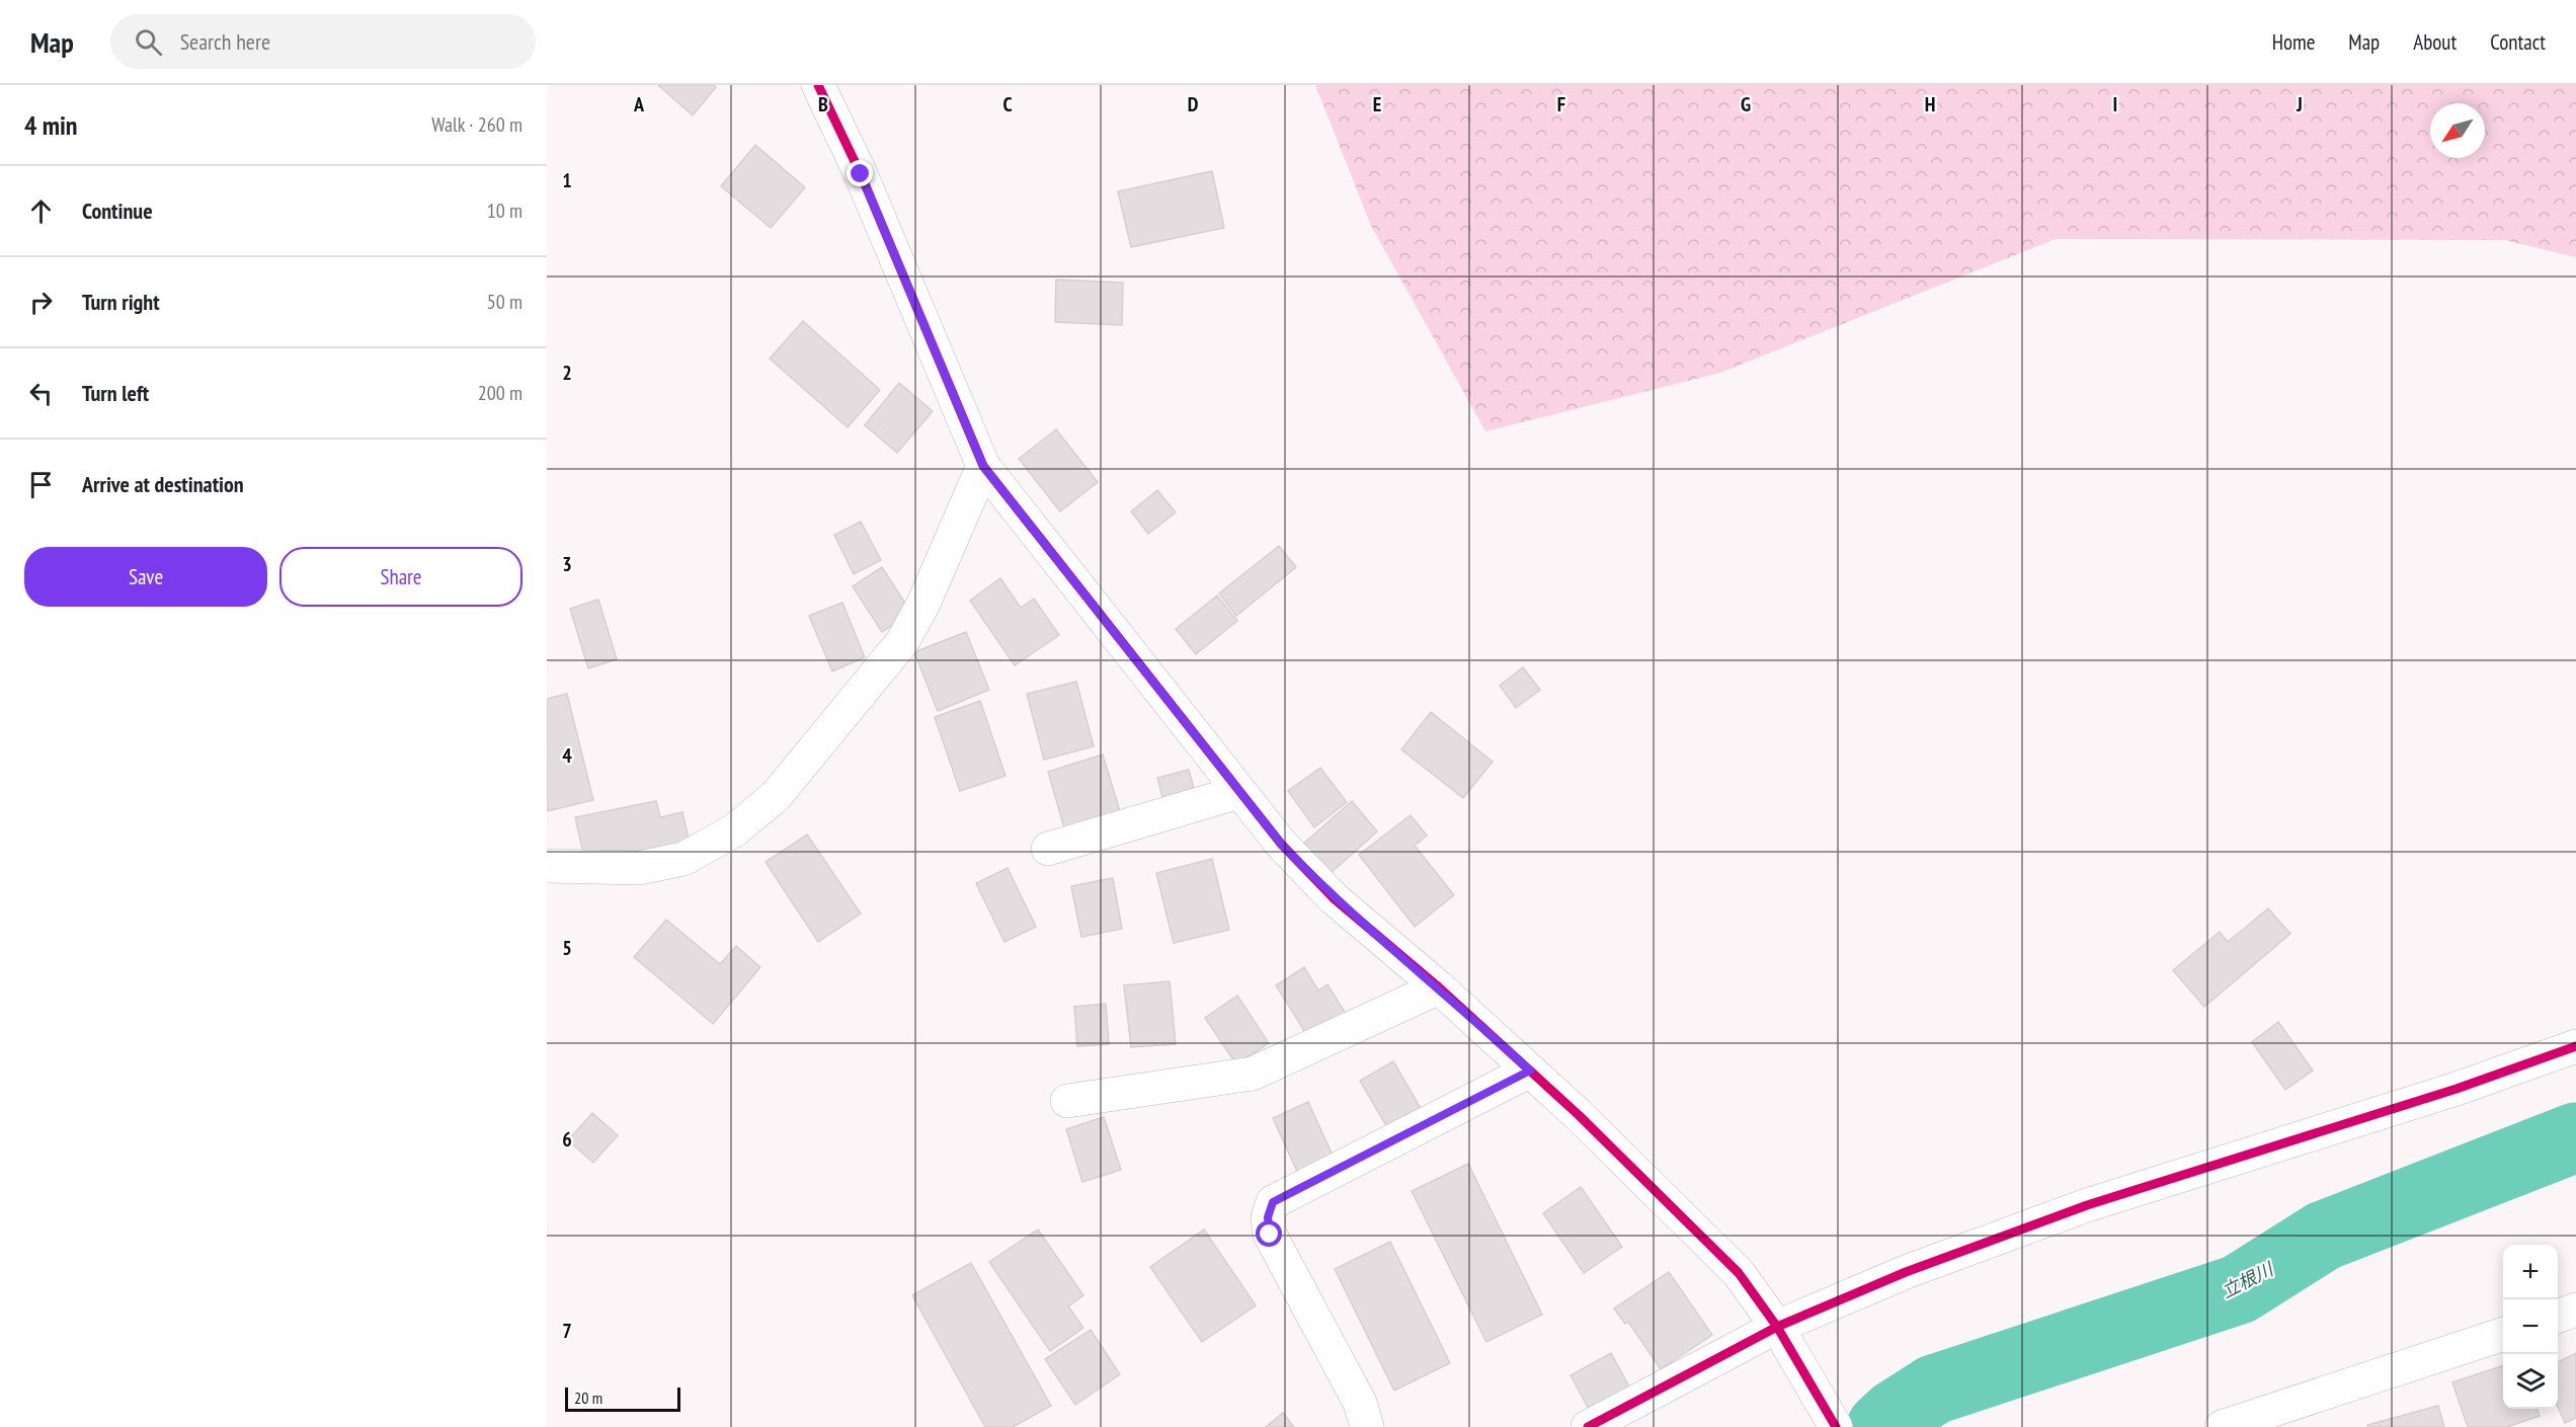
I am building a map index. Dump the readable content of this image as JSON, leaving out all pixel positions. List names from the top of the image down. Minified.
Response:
{"water":["立根川"],"scale_bar":"20 m","north":"bottom left","page":{"header":"Map","search":"Search here","nav":["Home","Map","About","Contact"],"heading":["4 min","Walk · 260 m"],"list":[["Continue","10 m"],["Turn right","50 m"],["Turn left","200 m"],"Arrive at destination"],"buttons":["Save","Share"],"map_buttons":["+","−"],"scale":"20 m"},"grid":{"columns":["A","B","C","D","E","F","G","H","I","J"],"rows":["1","2","3","4","5","6","7"]}}
